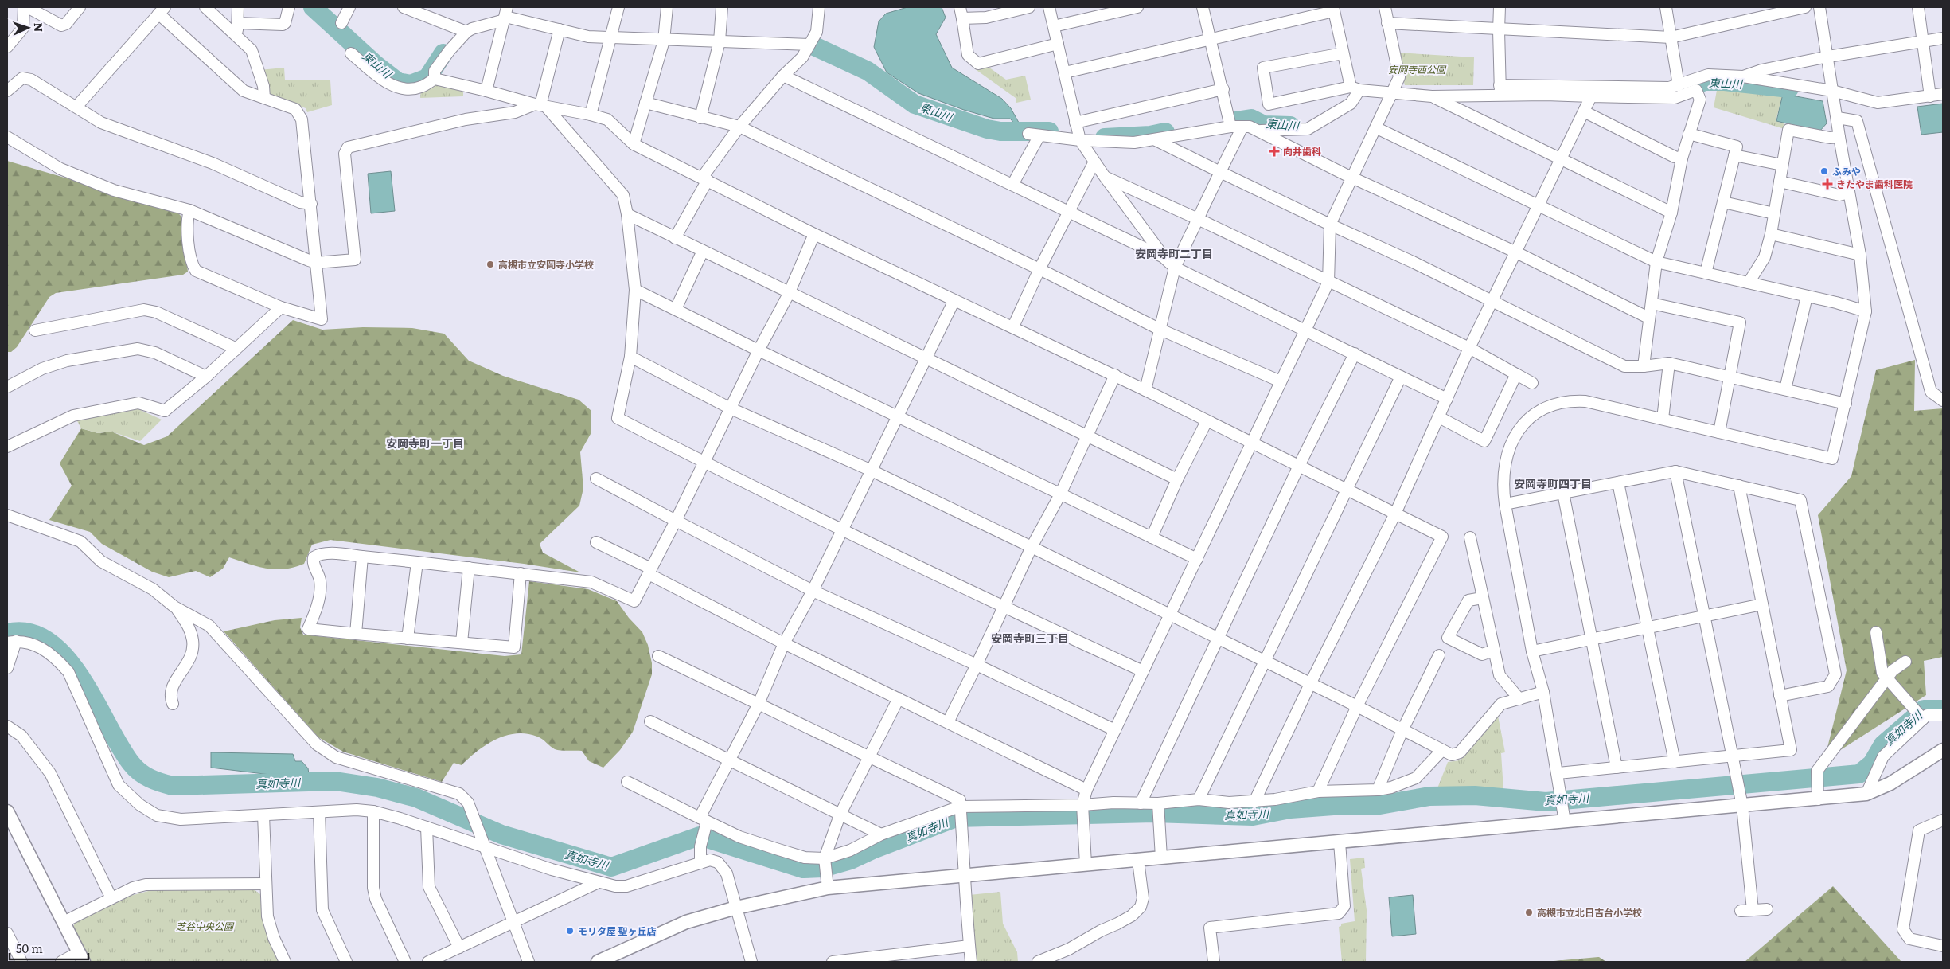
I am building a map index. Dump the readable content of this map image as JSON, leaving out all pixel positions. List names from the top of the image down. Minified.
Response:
{"districts":["安岡寺町二丁目","安岡寺町一丁目","安岡寺町四丁目","安岡寺町三丁目"],"water":["東山川","真如寺川"],"parks":["安岡寺西公園","芝谷中央公園"],"places":{"health":["向井歯科","きたやま歯科医院"],"other":["ふみや","高槻市立安岡寺小学校","高槻市立北日吉台小学校","モリタ屋 聖ヶ丘店"]},"scale_bar":"50 m","north":"right"}
